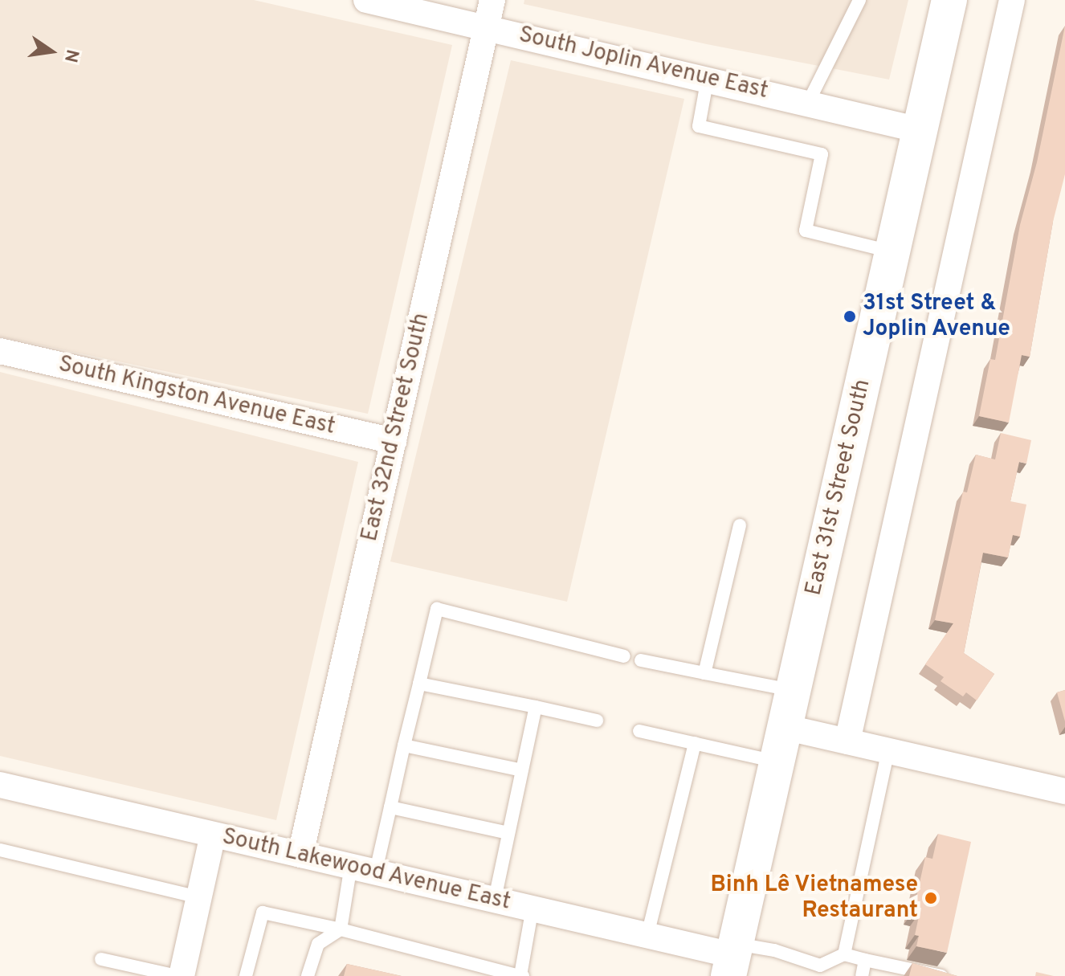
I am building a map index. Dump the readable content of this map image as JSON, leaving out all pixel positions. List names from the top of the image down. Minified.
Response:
{"streets":{"main road":["East 31st Street South"],"street":["South Joplin Avenue East","South Kingston Avenue East","East 32nd Street South","South Lakewood Avenue East"]},"crossings":[["South Joplin Avenue East","East 32nd Street South"],["South Joplin Avenue East","East 31st Street South"],["South Kingston Avenue East","East 32nd Street South"],["East 32nd Street South","South Lakewood Avenue East"],["East 31st Street South","South Lakewood Avenue East"]],"places":["31st Street & Joplin Avenue","Binh Lê Vietnamese Restaurant"],"north":"right"}
